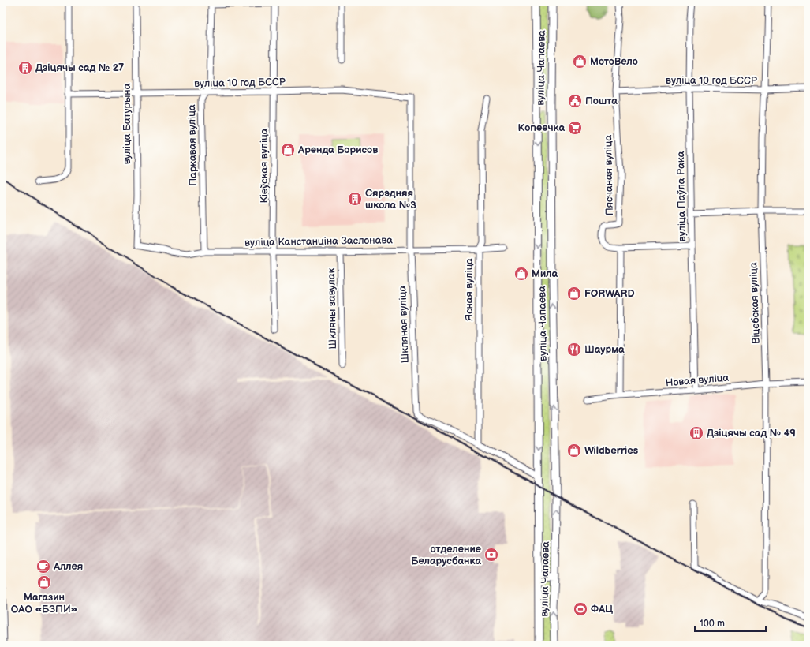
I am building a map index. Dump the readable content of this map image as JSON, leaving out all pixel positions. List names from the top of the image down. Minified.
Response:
{"streets":{"main road":["вуліца Чапаева"],"street":["вуліца 10 год БССР","вуліца Батурына","Паркавая вуліца","Кіеўская вуліца","Пясчаная вуліца","вуліца Паўла Рака","вуліца Канстанціна Заслонава","Ясная вуліца","Віцебская вуліца","Шкляны завулак","Шкляная вуліца","Новая вуліца"]},"crossings":[["вуліца Чапаева","Шкляная вуліца"],["вуліца 10 год БССР","вуліца Батурына"],["вуліца 10 год БССР","Паркавая вуліца"],["вуліца 10 год БССР","Кіеўская вуліца"],["вуліца 10 год БССР","Пясчаная вуліца"],["вуліца 10 год БССР","вуліца Паўла Рака"],["вуліца 10 год БССР","Віцебская вуліца"],["вуліца 10 год БССР","Шкляная вуліца"],["вуліца Батурына","вуліца Канстанціна Заслонава"],["Паркавая вуліца","вуліца Канстанціна Заслонава"],["Кіеўская вуліца","вуліца Канстанціна Заслонава"],["вуліца Паўла Рака","Новая вуліца"],["вуліца Канстанціна Заслонава","Ясная вуліца"],["вуліца Канстанціна Заслонава","Шкляны завулак"],["вуліца Канстанціна Заслонава","Шкляная вуліца"],["Ясная вуліца","Шкляная вуліца"],["Віцебская вуліца","Новая вуліца"]],"places":{"shop":["МотоВело","Аренда Борисов","Мила","FORWARD","Wildberries","Магазин ОАО «БЗПИ»"],"building":["Дзіцячы сад № 27","Сярэдняя школа №3","Дзіцячы сад № 49"],"public building":["Пошта"],"supermarket":["Копеечка"],"restaurant":["Шаурма"],"bank":["отделение Беларусбанка"],"cafe":["Аллея"],"sports":["ФАЦ"]},"scale_bar":"100 m"}
